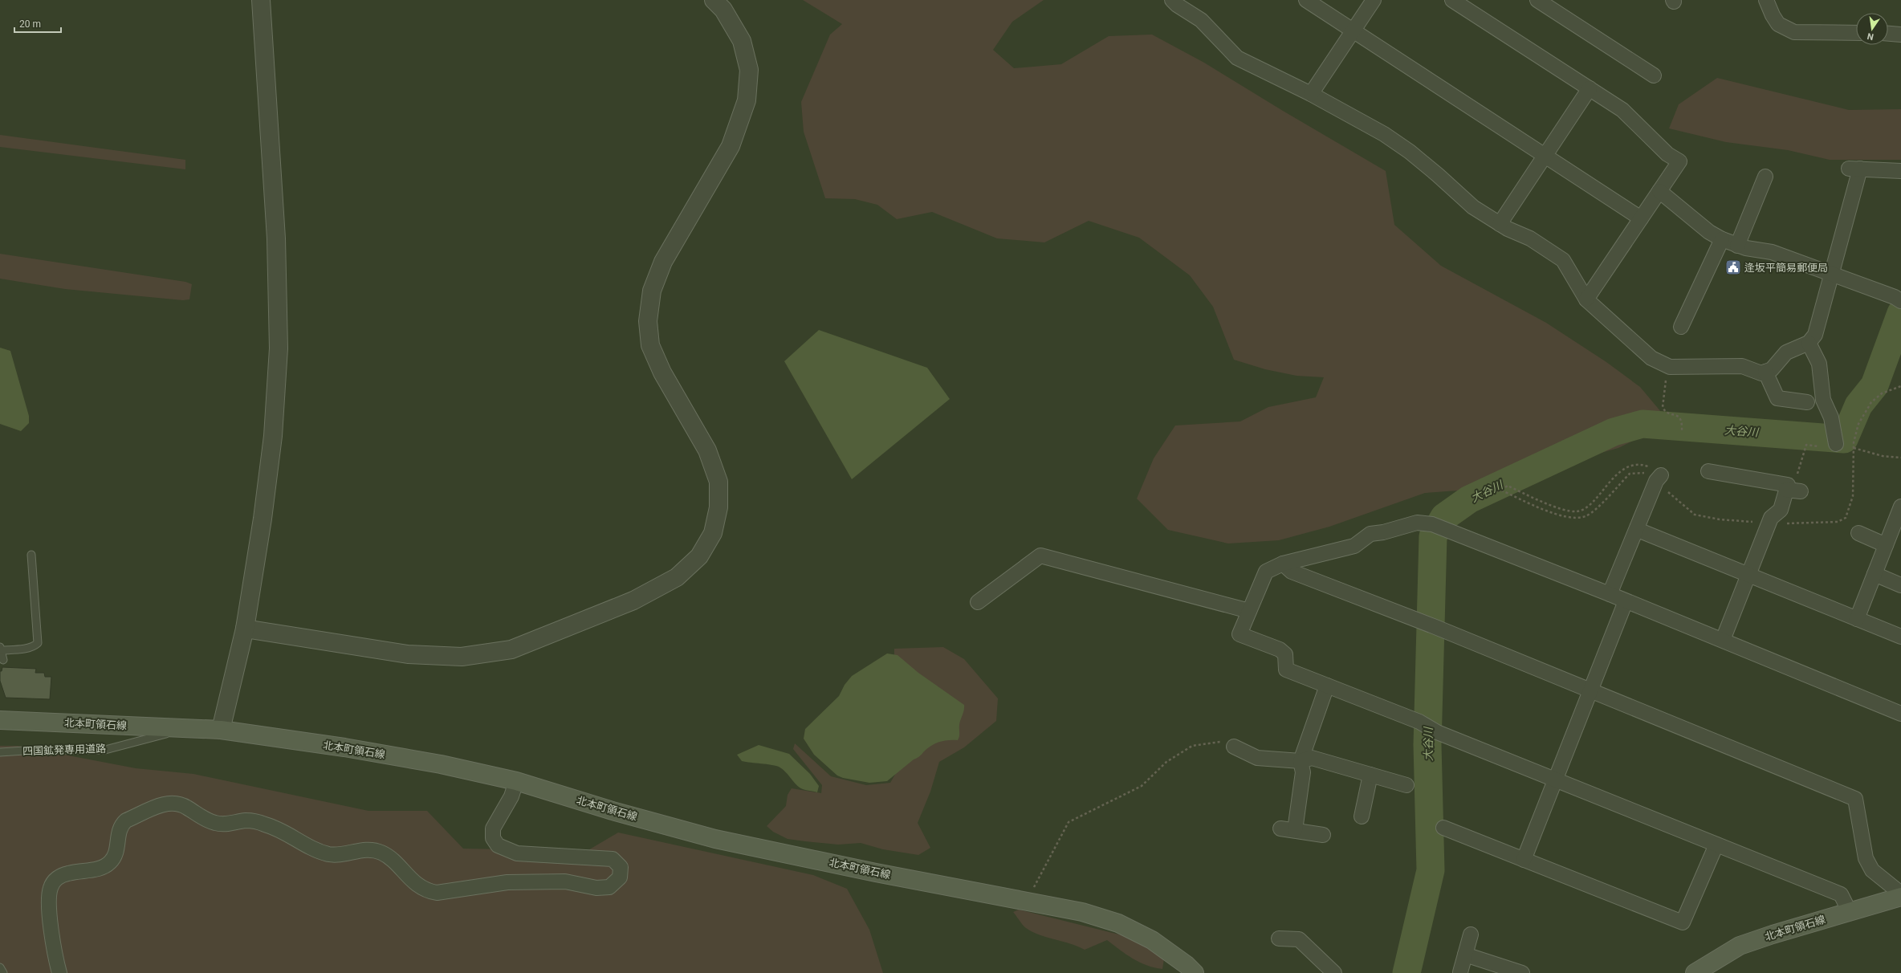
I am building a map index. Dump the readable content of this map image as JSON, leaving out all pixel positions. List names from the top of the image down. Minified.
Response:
{"streets":{"main road":["北本町領石線"],"lane":["四国鉱発専用道路"]},"crossings":[["北本町領石線","四国鉱発専用道路"]],"water":["大谷川"],"places":{"public building":["逢坂平簡易郵便局"]},"scale_bar":"20 m","north":"bottom"}
